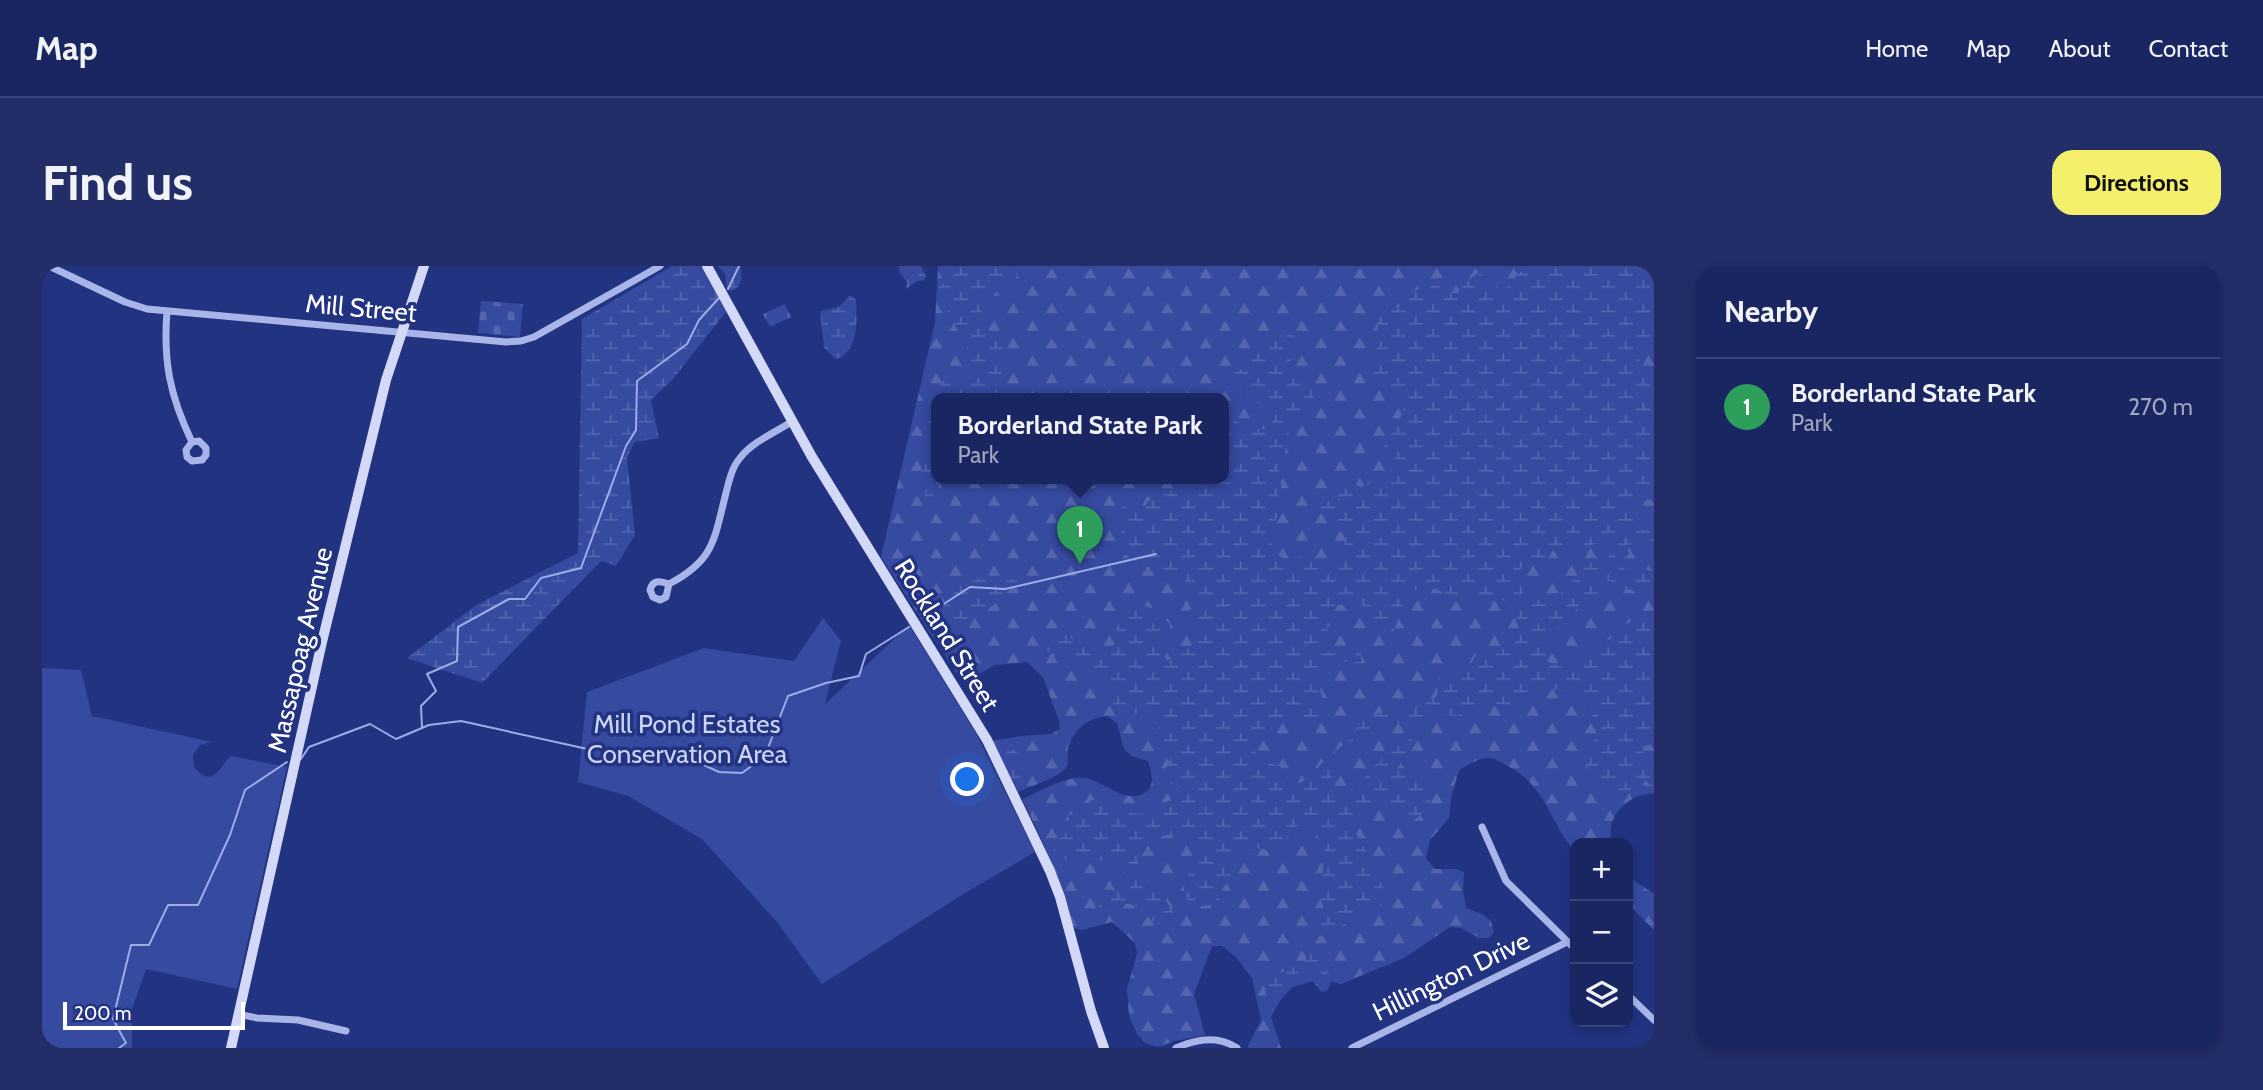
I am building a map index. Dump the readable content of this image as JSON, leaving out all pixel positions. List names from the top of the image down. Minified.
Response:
{"streets":{"street":["Mill Street","Rockland Street","Massapoag Avenue","Hillington Drive"]},"crossings":[["Mill Street","Massapoag Avenue"]],"parks":["Mill Pond Estates Conservation Area"],"scale_bar":"200 m","page":{"header":"Map","nav":["Home","Map","About","Contact"],"buttons":"Directions","title":"Find us","heading":"Nearby","list":[{"mark":"1","name":"Borderland State Park","note":"Park","value":"270 m"}],"popup":["Borderland State Park","Park"],"pins":"1","map_buttons":["+","−"],"scale":"200 m"}}
